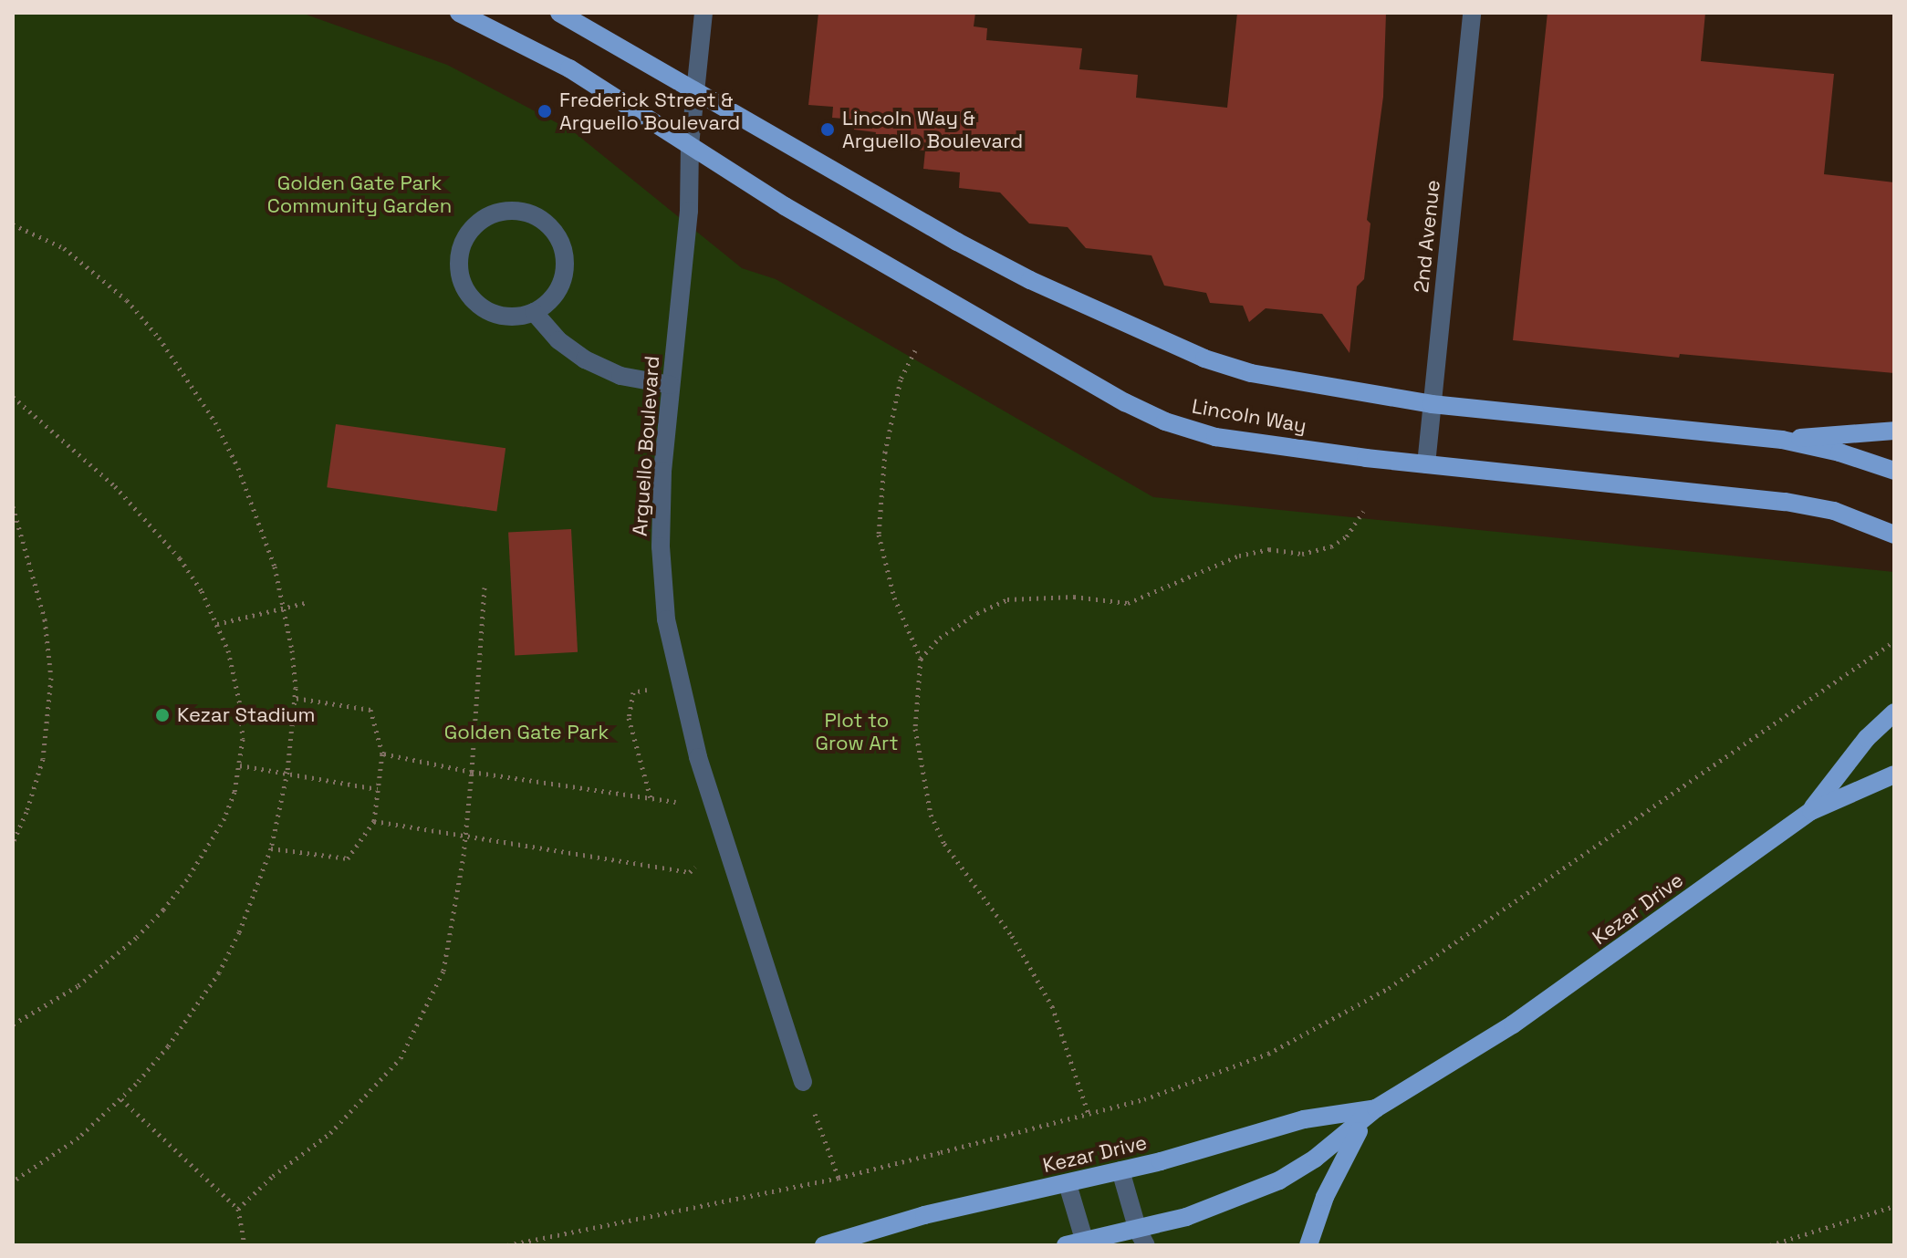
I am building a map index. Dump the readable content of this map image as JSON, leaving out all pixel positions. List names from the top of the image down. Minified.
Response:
{"streets":{"main road":["Lincoln Way","Kezar Drive"],"street":["2nd Avenue","Arguello Boulevard"]},"crossings":[["2nd Avenue","Lincoln Way"],["Lincoln Way","Arguello Boulevard"]],"parks":["Golden Gate Park Community Garden","Plot to Grow Art","Golden Gate Park"],"places":["Frederick Street & Arguello Boulevard","Lincoln Way & Arguello Boulevard","Kezar Stadium"]}
